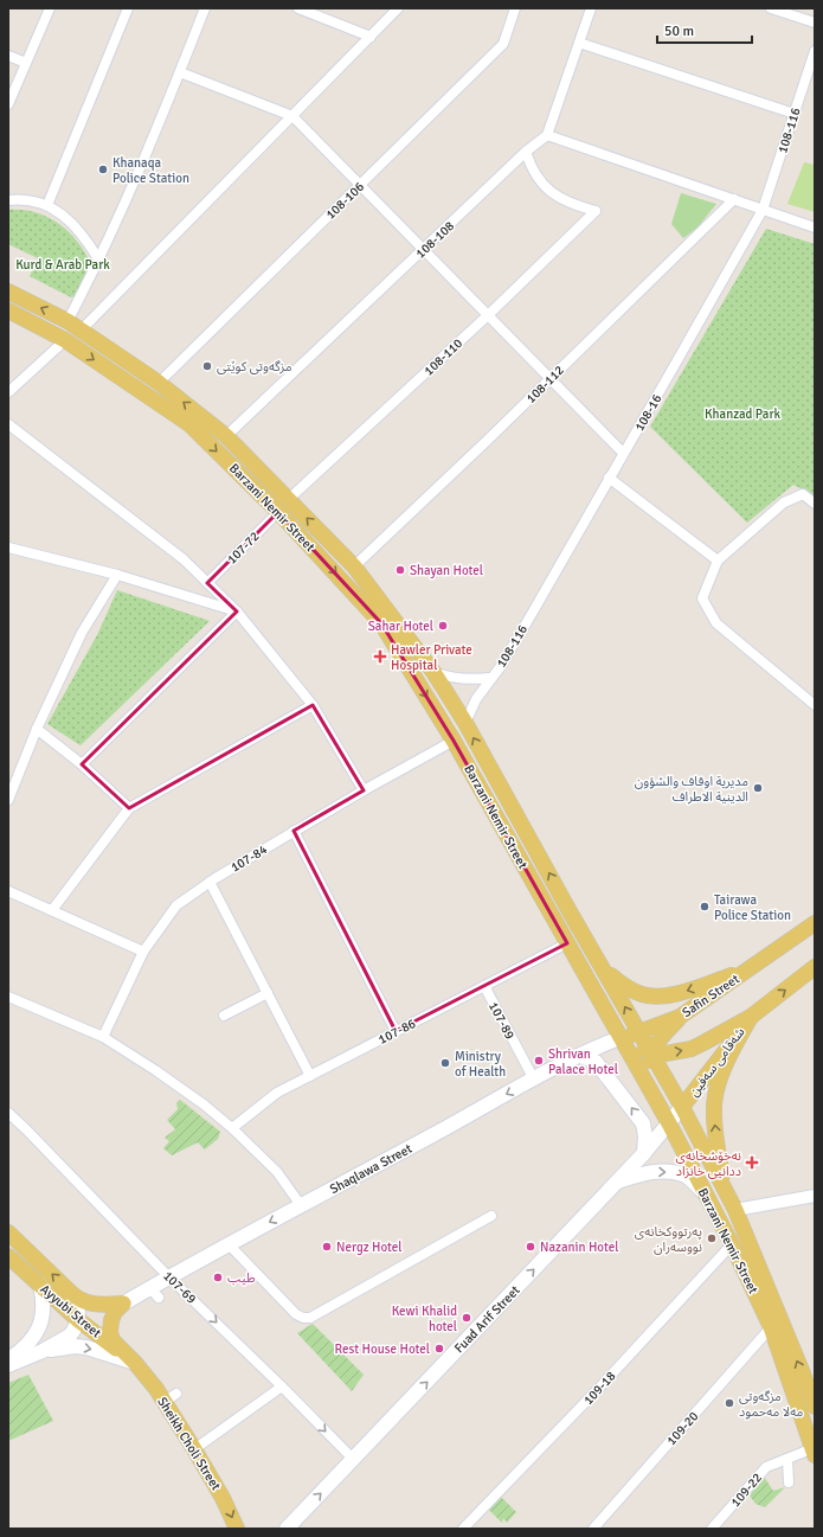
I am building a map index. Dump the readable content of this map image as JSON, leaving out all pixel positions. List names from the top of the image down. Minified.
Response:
{"streets":{"main road":["Barzani Nemir Street","Safin Street","شەقامی سەفین","Shaqlawa Street","Ayyubi Street","Fuad Arif Street","Sheikh Choli Street"],"street":["108-116","108-106","108-108","108-110","108-112","108-16","107-72","107-84","107-89","107-86","107-69","109-18","109-20","109-22"]},"crossings":[["108-116","108-16"],["108-116","Barzani Nemir Street"],["108-106","Barzani Nemir Street"],["108-108","108-110"],["108-108","Barzani Nemir Street"],["108-110","Barzani Nemir Street"],["108-112","Barzani Nemir Street"],["Barzani Nemir Street","107-72"],["Barzani Nemir Street","107-84"],["Barzani Nemir Street","Safin Street"],["Barzani Nemir Street","107-86"],["Barzani Nemir Street","شەقامی سەفین"],["Barzani Nemir Street","Shaqlawa Street"],["Barzani Nemir Street","Fuad Arif Street"],["Barzani Nemir Street","109-18"],["Barzani Nemir Street","109-20"],["Barzani Nemir Street","109-22"],["Safin Street","Shaqlawa Street"],["107-89","107-86"],["107-89","Shaqlawa Street"],["شەقامی سەفین","Fuad Arif Street"],["Shaqlawa Street","107-69"],["Shaqlawa Street","Ayyubi Street"],["107-69","Fuad Arif Street"],["Ayyubi Street","Sheikh Choli Street"]],"one_way":["Shaqlawa Street","107-69","Fuad Arif Street","Sheikh Choli Street"],"parks":["Kurd & Arab Park","Khanzad Park"],"places":{"other":["Khanaqa Police Station","مزگەوتی کوێتی","Shayan Hotel","Sahar Hotel","مديرية اوقاف والشؤون الدينية الاطراف","Tairawa Police Station","Shrivan Palace Hotel","Ministry of Health","پەرتووکخانەی نووسەران","Nergz Hotel","Nazanin Hotel","طيب","Kewi Khalid hotel","Rest House Hotel","مزگەوتی مەلا مەحمود"],"health":["Hawler Private Hospital","نەخۆشخانەی ددانیی خانزاد"]},"scale_bar":"50 m"}
